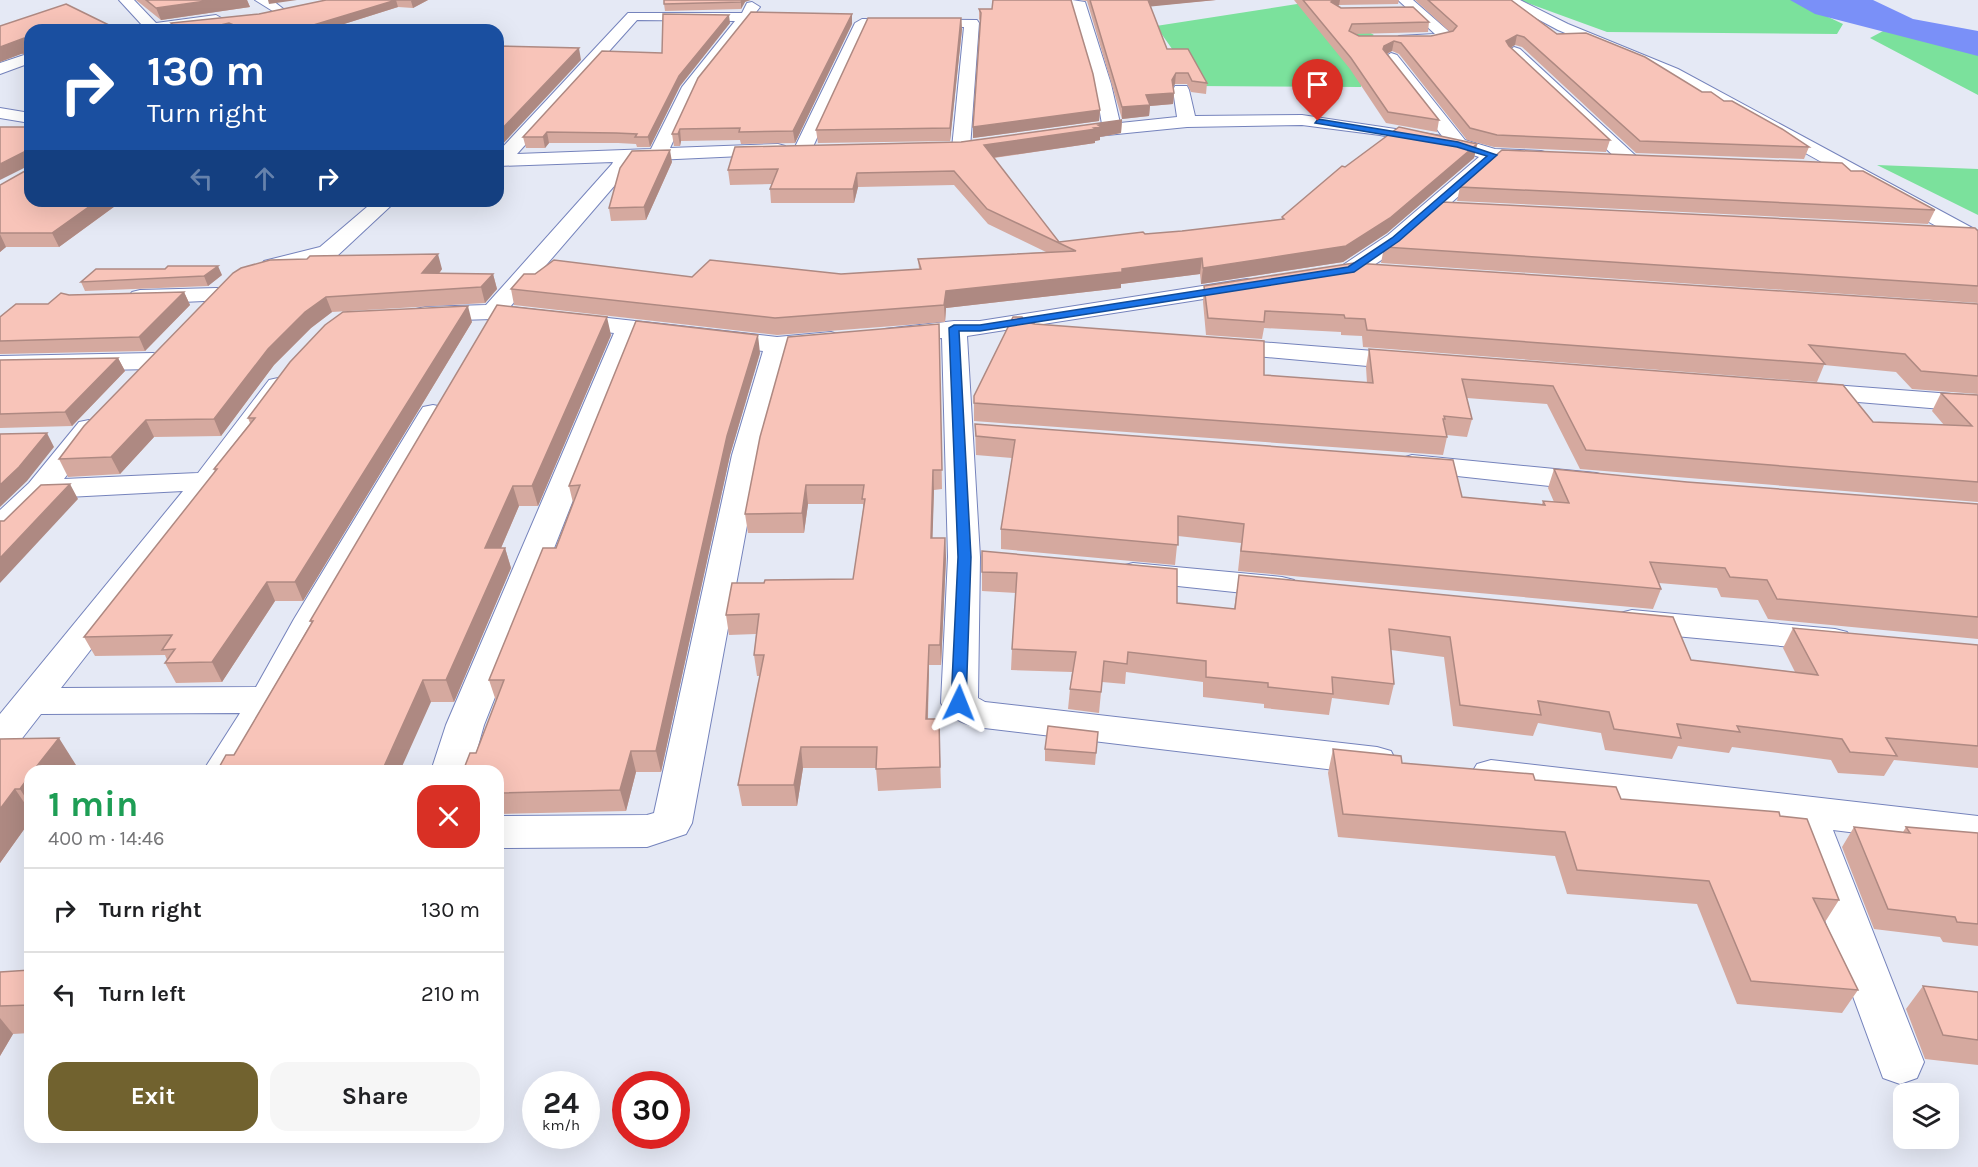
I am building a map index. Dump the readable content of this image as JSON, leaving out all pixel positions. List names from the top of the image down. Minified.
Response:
{"page":{"turn":["130 m","Turn right"],"heading":["1 min","400 m · 14:46"],"list":[{"name":"Turn right","value":"130 m"},{"name":"Turn left","value":"210 m"}],"buttons":["Exit","Share"],"speed":"24 km/h","limit":"30"}}
